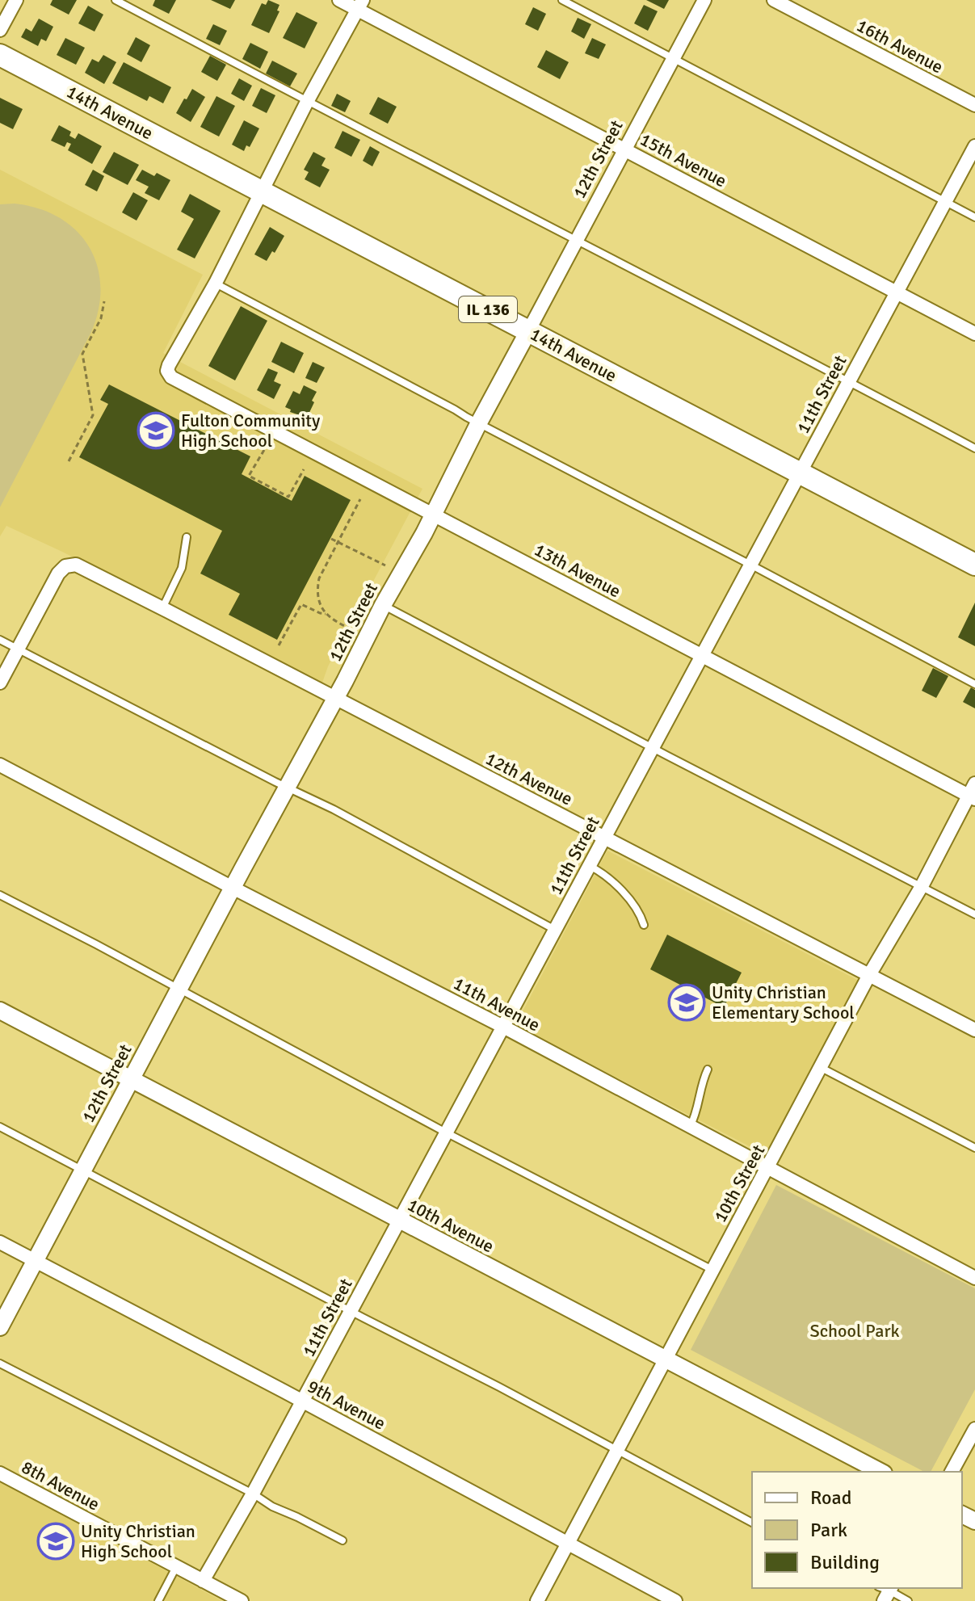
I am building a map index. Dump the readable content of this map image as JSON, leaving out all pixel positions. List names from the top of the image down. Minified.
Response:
{"streets":{"main road":["14th Avenue","IL 136"],"street":["16th Avenue","12th Street","15th Avenue","11th Street","13th Avenue","12th Avenue","11th Avenue","10th Street","10th Avenue","9th Avenue","8th Avenue"]},"crossings":[["14th Avenue","12th Street"],["14th Avenue","11th Street"],["12th Street","15th Avenue"],["12th Street","13th Avenue"],["12th Street","12th Avenue"],["12th Street","11th Avenue"],["12th Street","10th Avenue"],["12th Street","9th Avenue"],["15th Avenue","11th Street"],["11th Street","13th Avenue"],["11th Street","12th Avenue"],["11th Street","11th Avenue"],["11th Street","10th Avenue"],["11th Street","9th Avenue"],["11th Street","8th Avenue"],["13th Avenue","10th Street"],["12th Avenue","10th Street"],["11th Avenue","10th Street"],["10th Street","10th Avenue"],["10th Street","9th Avenue"]],"parks":["School Park"],"places":{"school or university":["Fulton Community High School","Unity Christian Elementary School","Unity Christian High School"]},"legend":["Road","Park","Building"]}
